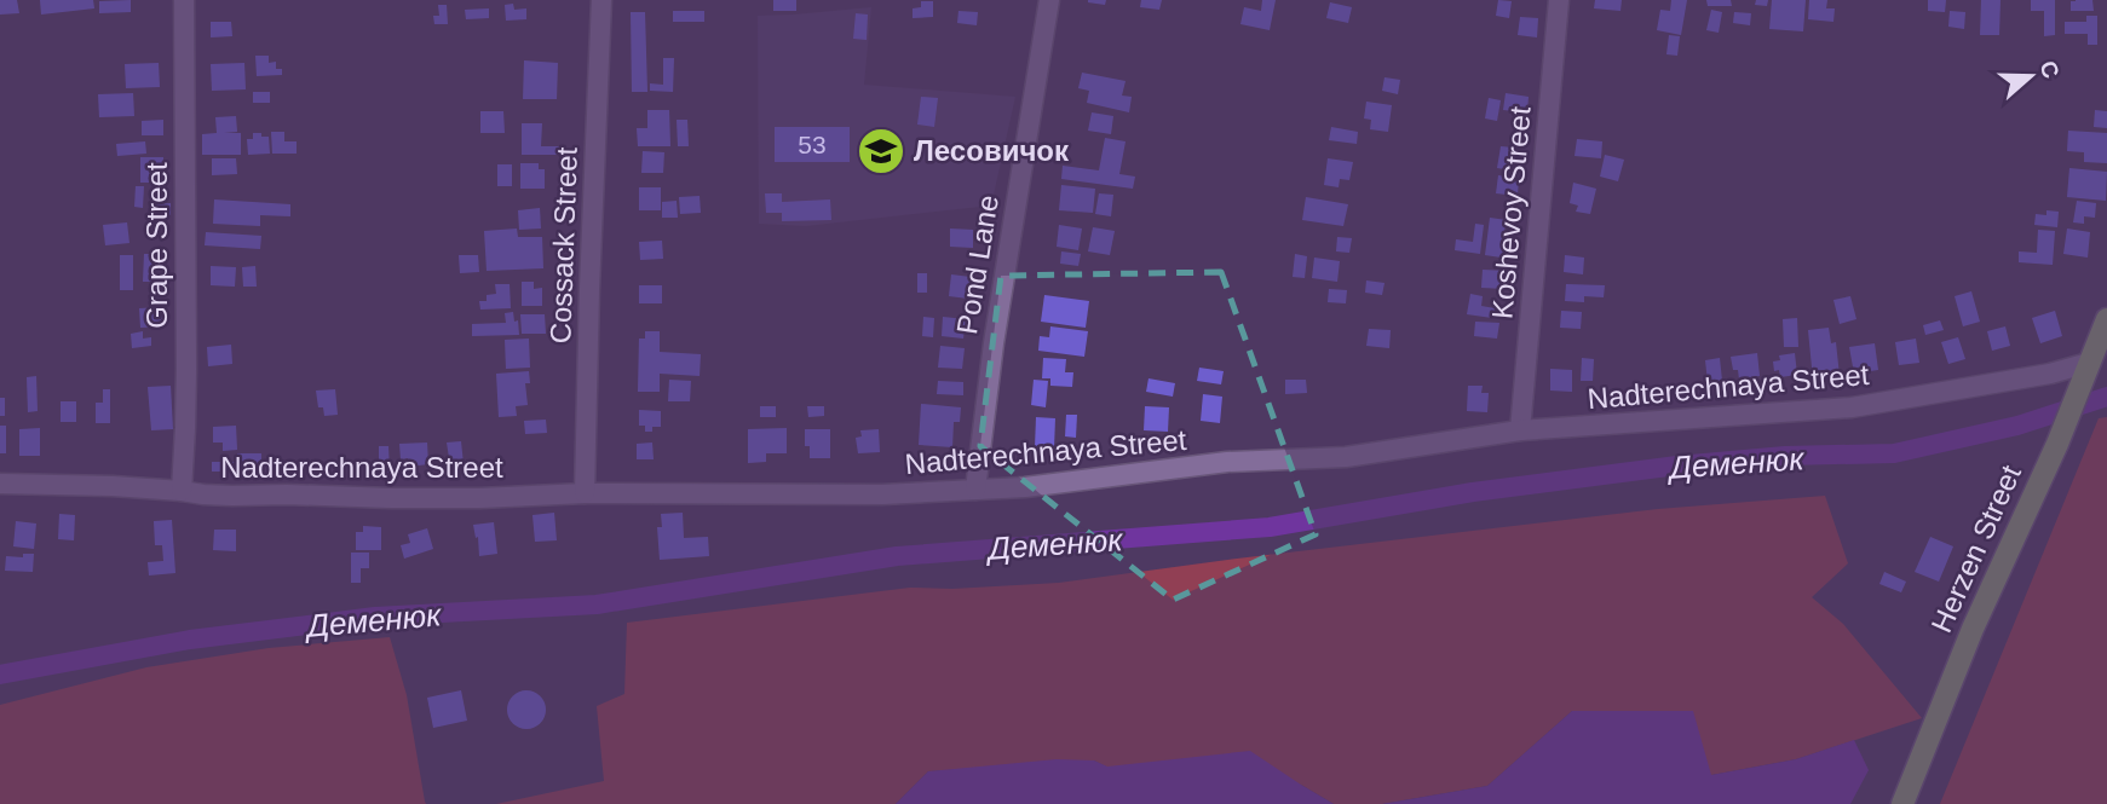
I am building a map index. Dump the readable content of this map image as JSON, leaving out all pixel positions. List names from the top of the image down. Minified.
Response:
{"streets":{"main road":["Herzen Street"],"street":["Koshevoy Street","Grape Street","Cossack Street","Pond Lane","Nadterechnaya Street"]},"crossings":[["Koshevoy Street","Nadterechnaya Street"],["Grape Street","Nadterechnaya Street"],["Cossack Street","Nadterechnaya Street"],["Pond Lane","Nadterechnaya Street"],["Nadterechnaya Street","Herzen Street"]],"water":["Деменюк"],"places":{"school or university":["Лесовичок"]},"house_numbers":["53"],"north":"right"}
